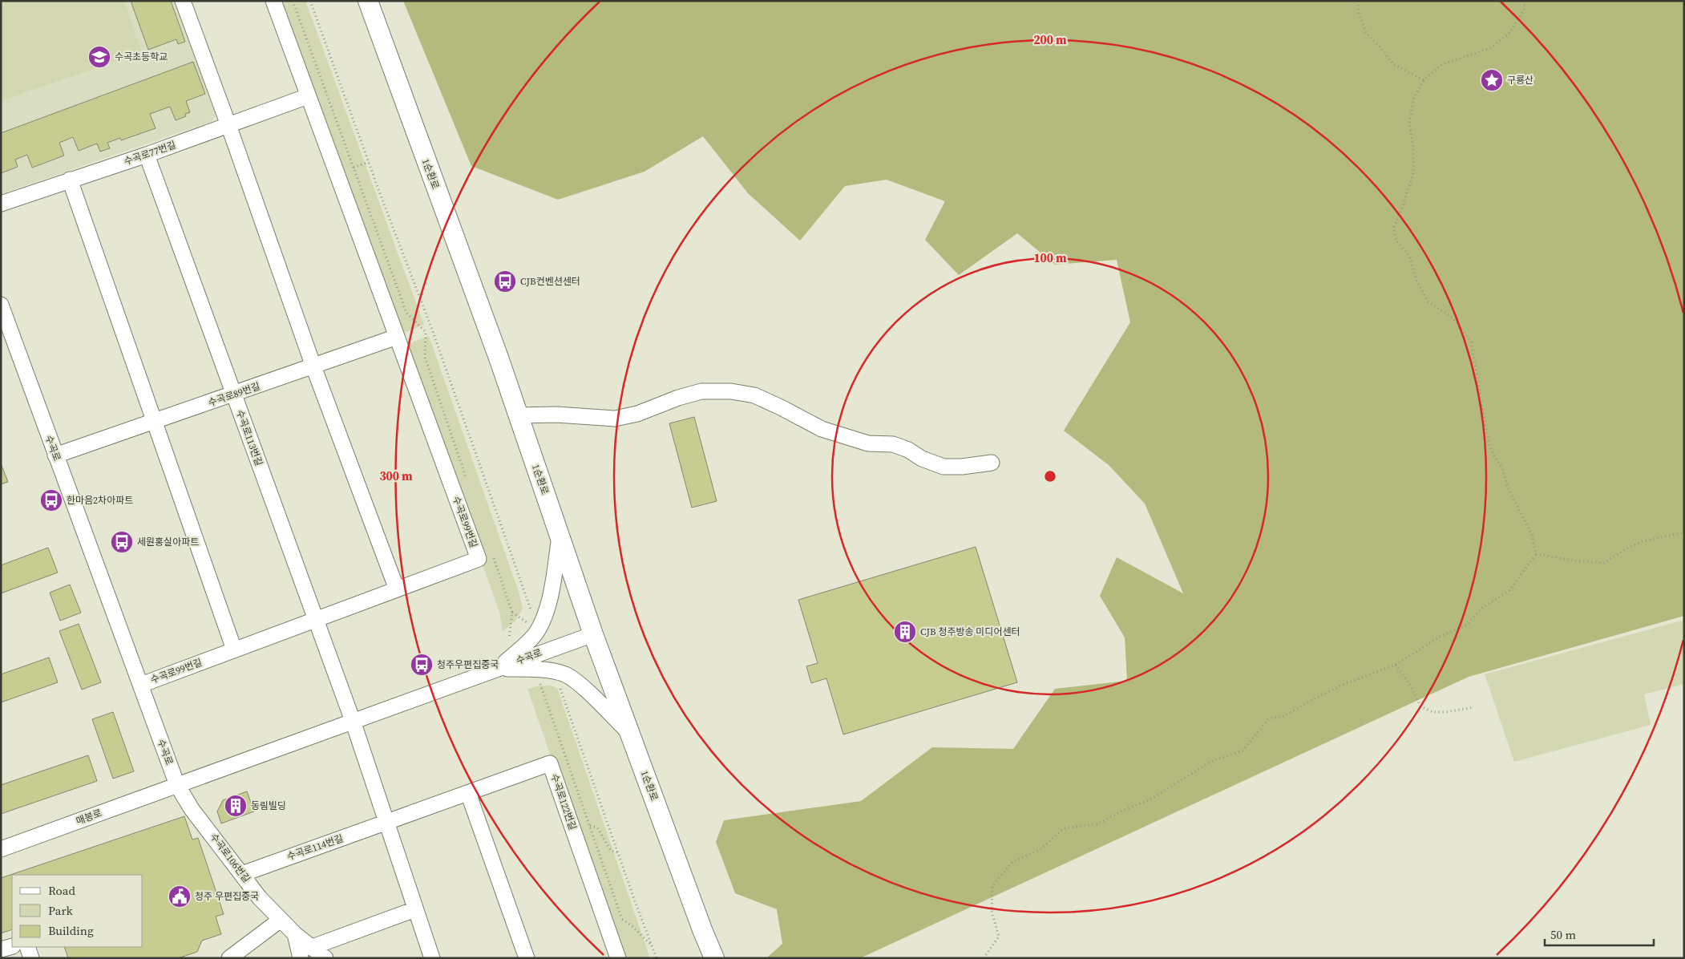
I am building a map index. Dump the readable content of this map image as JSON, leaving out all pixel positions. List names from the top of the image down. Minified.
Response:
{"streets":{"main road":["1순환로"],"street":["수곡로77번길","수곡로89번길","수곡로113번길","수곡로","수곡로99번길","수곡로122번길","매봉로","수곡로114번길","수곡로106번길"]},"crossings":[["수곡로77번길","수곡로113번길"],["1순환로","수곡로"],["수곡로89번길","수곡로113번길"],["수곡로89번길","수곡로"],["수곡로89번길","수곡로99번길"],["수곡로113번길","수곡로"],["수곡로113번길","수곡로99번길"],["수곡로","수곡로99번길"],["수곡로","매봉로"],["수곡로","수곡로106번길"],["수곡로122번길","수곡로114번길"],["매봉로","수곡로106번길"],["수곡로114번길","수곡로106번길"]],"places":{"school or university":["수곡초등학교"],"place":["구룡산"],"bus stop":["CJB컨벤션센터","한마음2차아파트","세원홍실아파트","청주우편집중국"],"building":["CJB 청주방송 미디어센터","동림빌딩"],"public building":["청주 우편집중국"]},"legend":["Road","Park","Building"],"scale_bar":"50 m","rings":["200 m","100 m","300 m"]}
